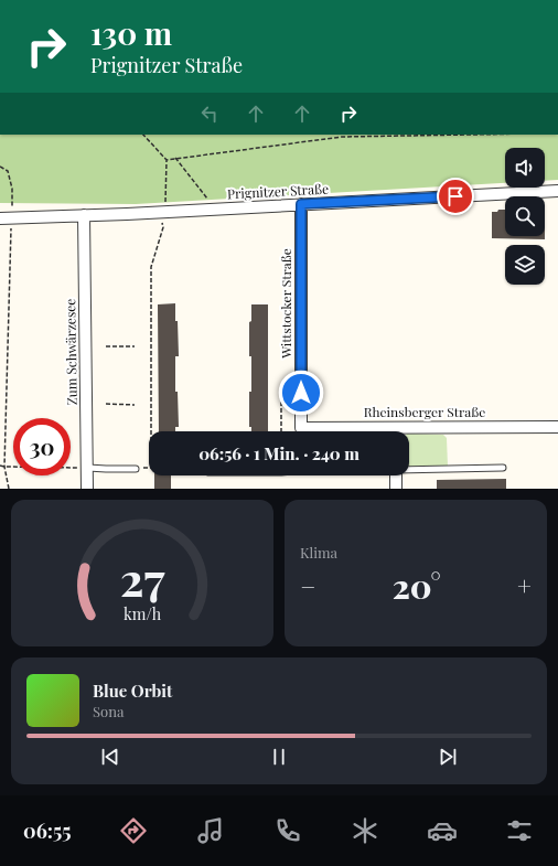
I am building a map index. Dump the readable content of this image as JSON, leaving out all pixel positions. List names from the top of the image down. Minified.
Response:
{"streets":{"street":["Prignitzer Straße","Wittstocker Straße","Zum Schwärzesee","Rheinsberger Straße"]},"crossings":[["Prignitzer Straße","Wittstocker Straße"],["Prignitzer Straße","Zum Schwärzesee"]],"page":{"turn":["130 m","Prignitzer Straße"],"limit":"30","trip":"06:56 · 1 Min. · 240 m","tile":"Klima","heat":["−","20°","+"],"song":["Blue Orbit","Sona"],"tabs":"06:55","gauge":["27","km/h"]}}
